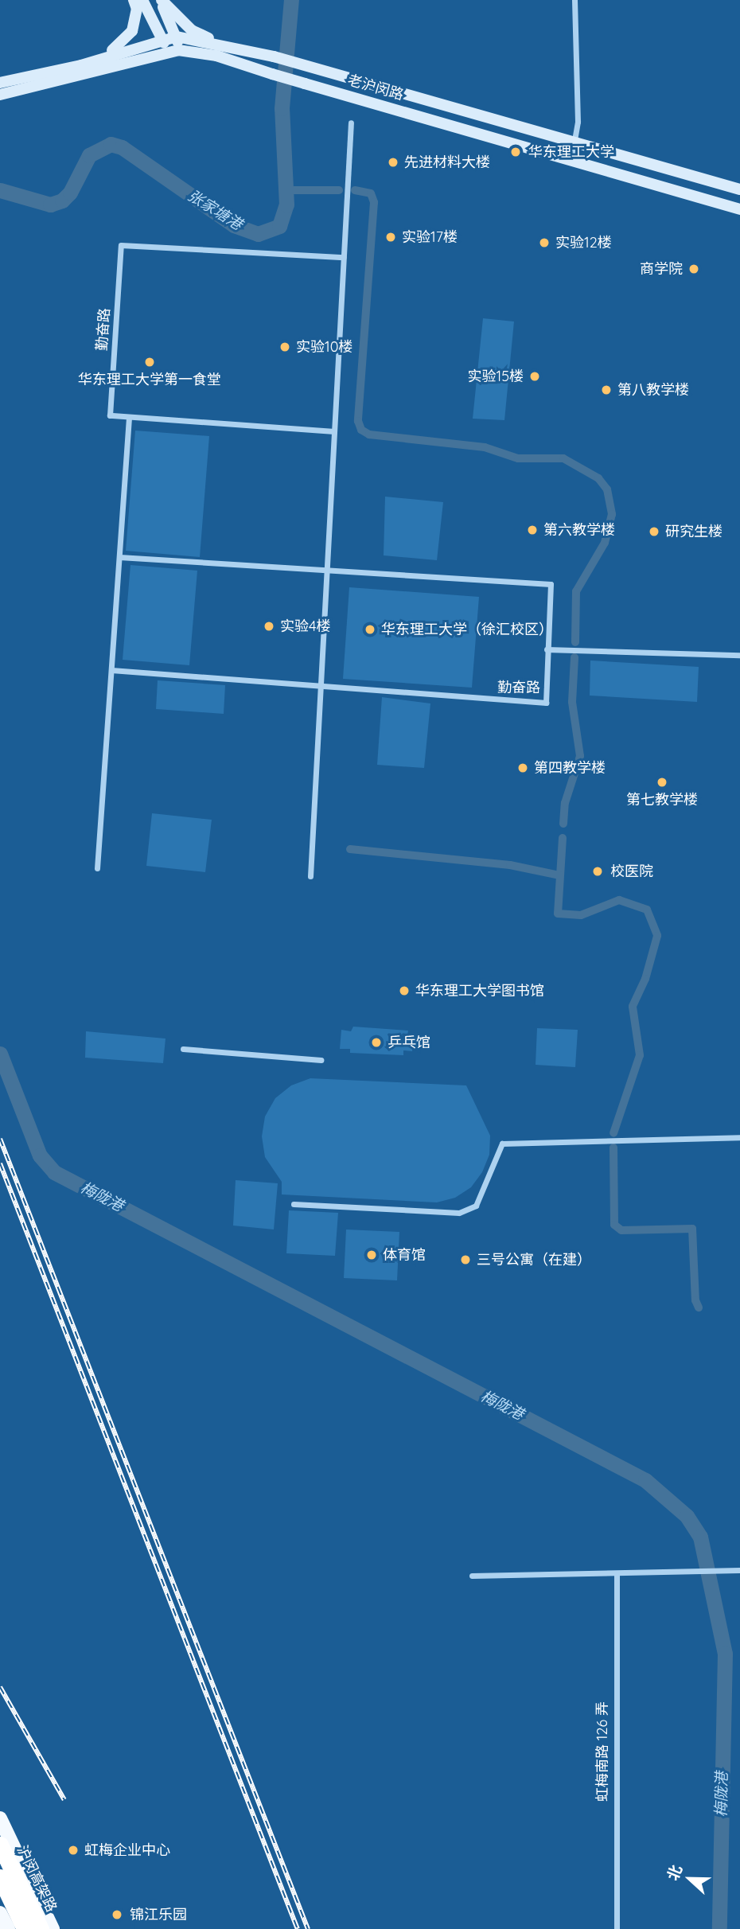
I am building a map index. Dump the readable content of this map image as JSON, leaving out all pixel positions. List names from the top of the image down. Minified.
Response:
{"streets":{"highway":["沪闵高架路"],"main road":["老沪闵路"],"street":["勤奋路","虹梅南路 126 弄"]},"water":["张家塘港","梅陇港"],"places":["华东理工大学","先进材料大楼","实验17楼","实验12楼","商学院","实验10楼","华东理工大学第一食堂","实验15楼","第八教学楼","第六教学楼","研究生楼","实验4楼","华东理工大学（徐汇校区）","第四教学楼","第七教学楼","校医院","华东理工大学图书馆","乒乓馆","体育馆","三号公寓（在建）","虹梅企业中心","锦江乐园"],"north":"left"}
